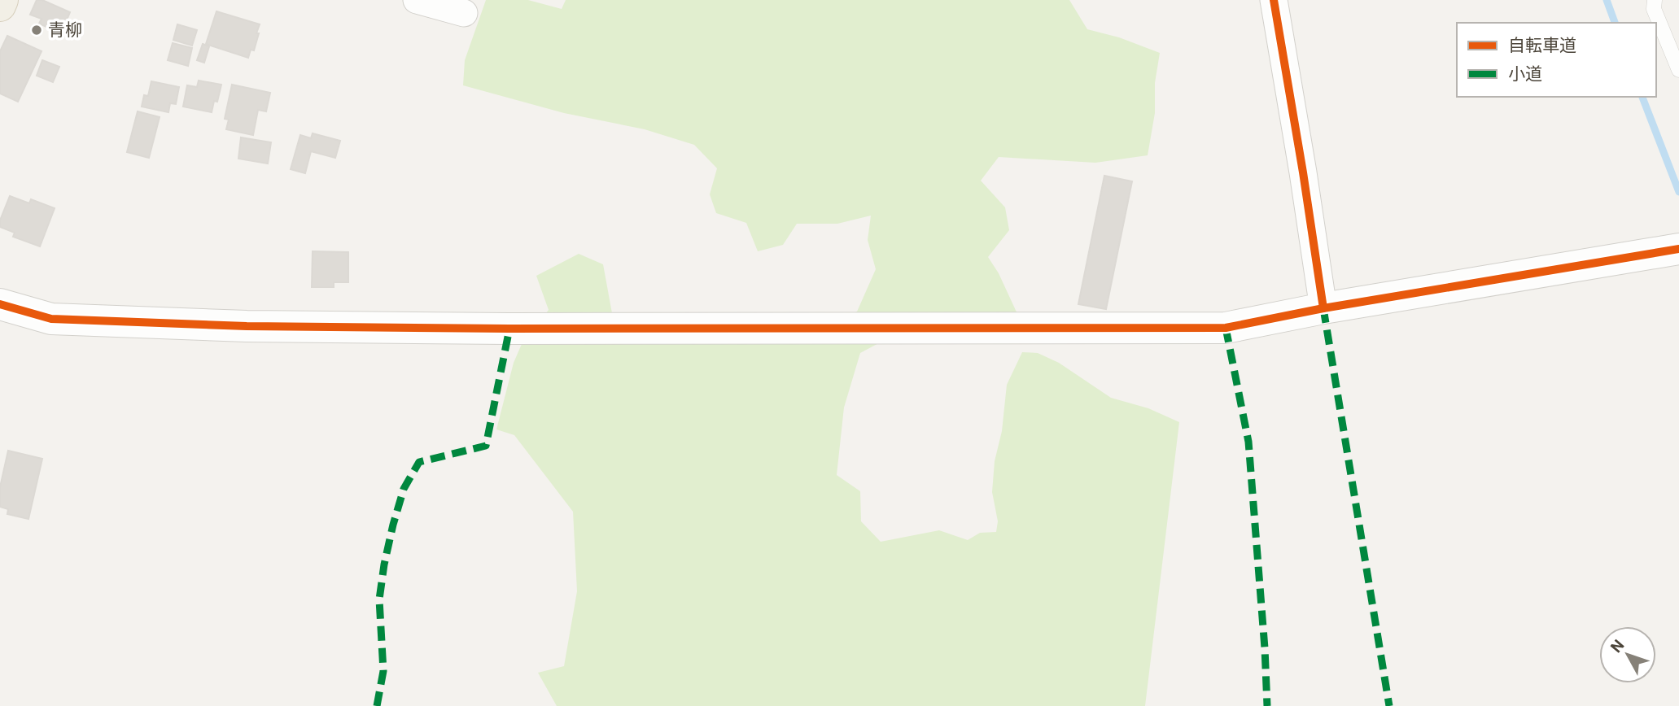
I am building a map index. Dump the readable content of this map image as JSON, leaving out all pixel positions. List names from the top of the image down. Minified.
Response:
{"places":["青柳"],"legend":["自転車道","小道"],"north":"top left"}
